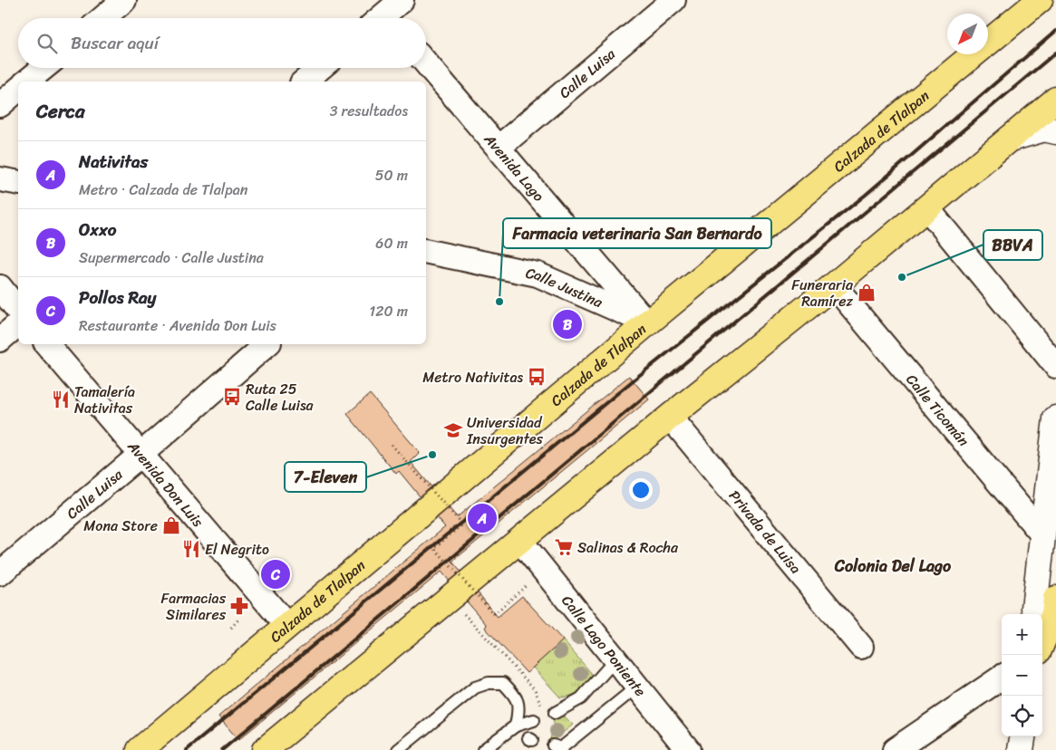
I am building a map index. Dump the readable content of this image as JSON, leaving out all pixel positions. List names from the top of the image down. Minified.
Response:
{"streets":{"main road":["Calzada de Tlalpan"],"street":["Calle Luisa","Avenida Lago","Calle Justina","Calle Ticomán","Avenida Don Luis","Privada de Luisa","Calle Lago Poniente"]},"crossings":[["Calle Luisa","Avenida Lago"],["Calle Luisa","Avenida Don Luis"],["Calzada de Tlalpan","Avenida Lago"],["Calzada de Tlalpan","Calle Justina"],["Calzada de Tlalpan","Avenida Don Luis"],["Avenida Lago","Calle Justina"]],"districts":["Colonia Del Lago"],"places":{"other":["BBVA","Farmacia veterinaria San Bernardo","7-Eleven"],"shop":["Funeraria Ramírez","Mona Store"],"bus stop":["Metro Nativitas","Ruta 25 Calle Luisa"],"restaurant":["Tamalería Nativitas","El Negrito"],"school or university":["Universidad Insurgentes"],"supermarket":["Salinas & Rocha"],"pharmacy":["Farmacias Similares"]},"north":"bottom left","page":{"search":"Buscar aquí","heading":["Cerca","3 resultados"],"list":[{"mark":"A","name":"Nativitas","note":"Metro · Calzada de Tlalpan","value":"50 m"},{"mark":"B","name":"Oxxo","note":"Supermercado · Calle Justina","value":"60 m"},{"mark":"C","name":"Pollos Ray","note":"Restaurante · Avenida Don Luis","value":"120 m"}],"pins":["B","A","C"],"map_buttons":["+","−"]}}
